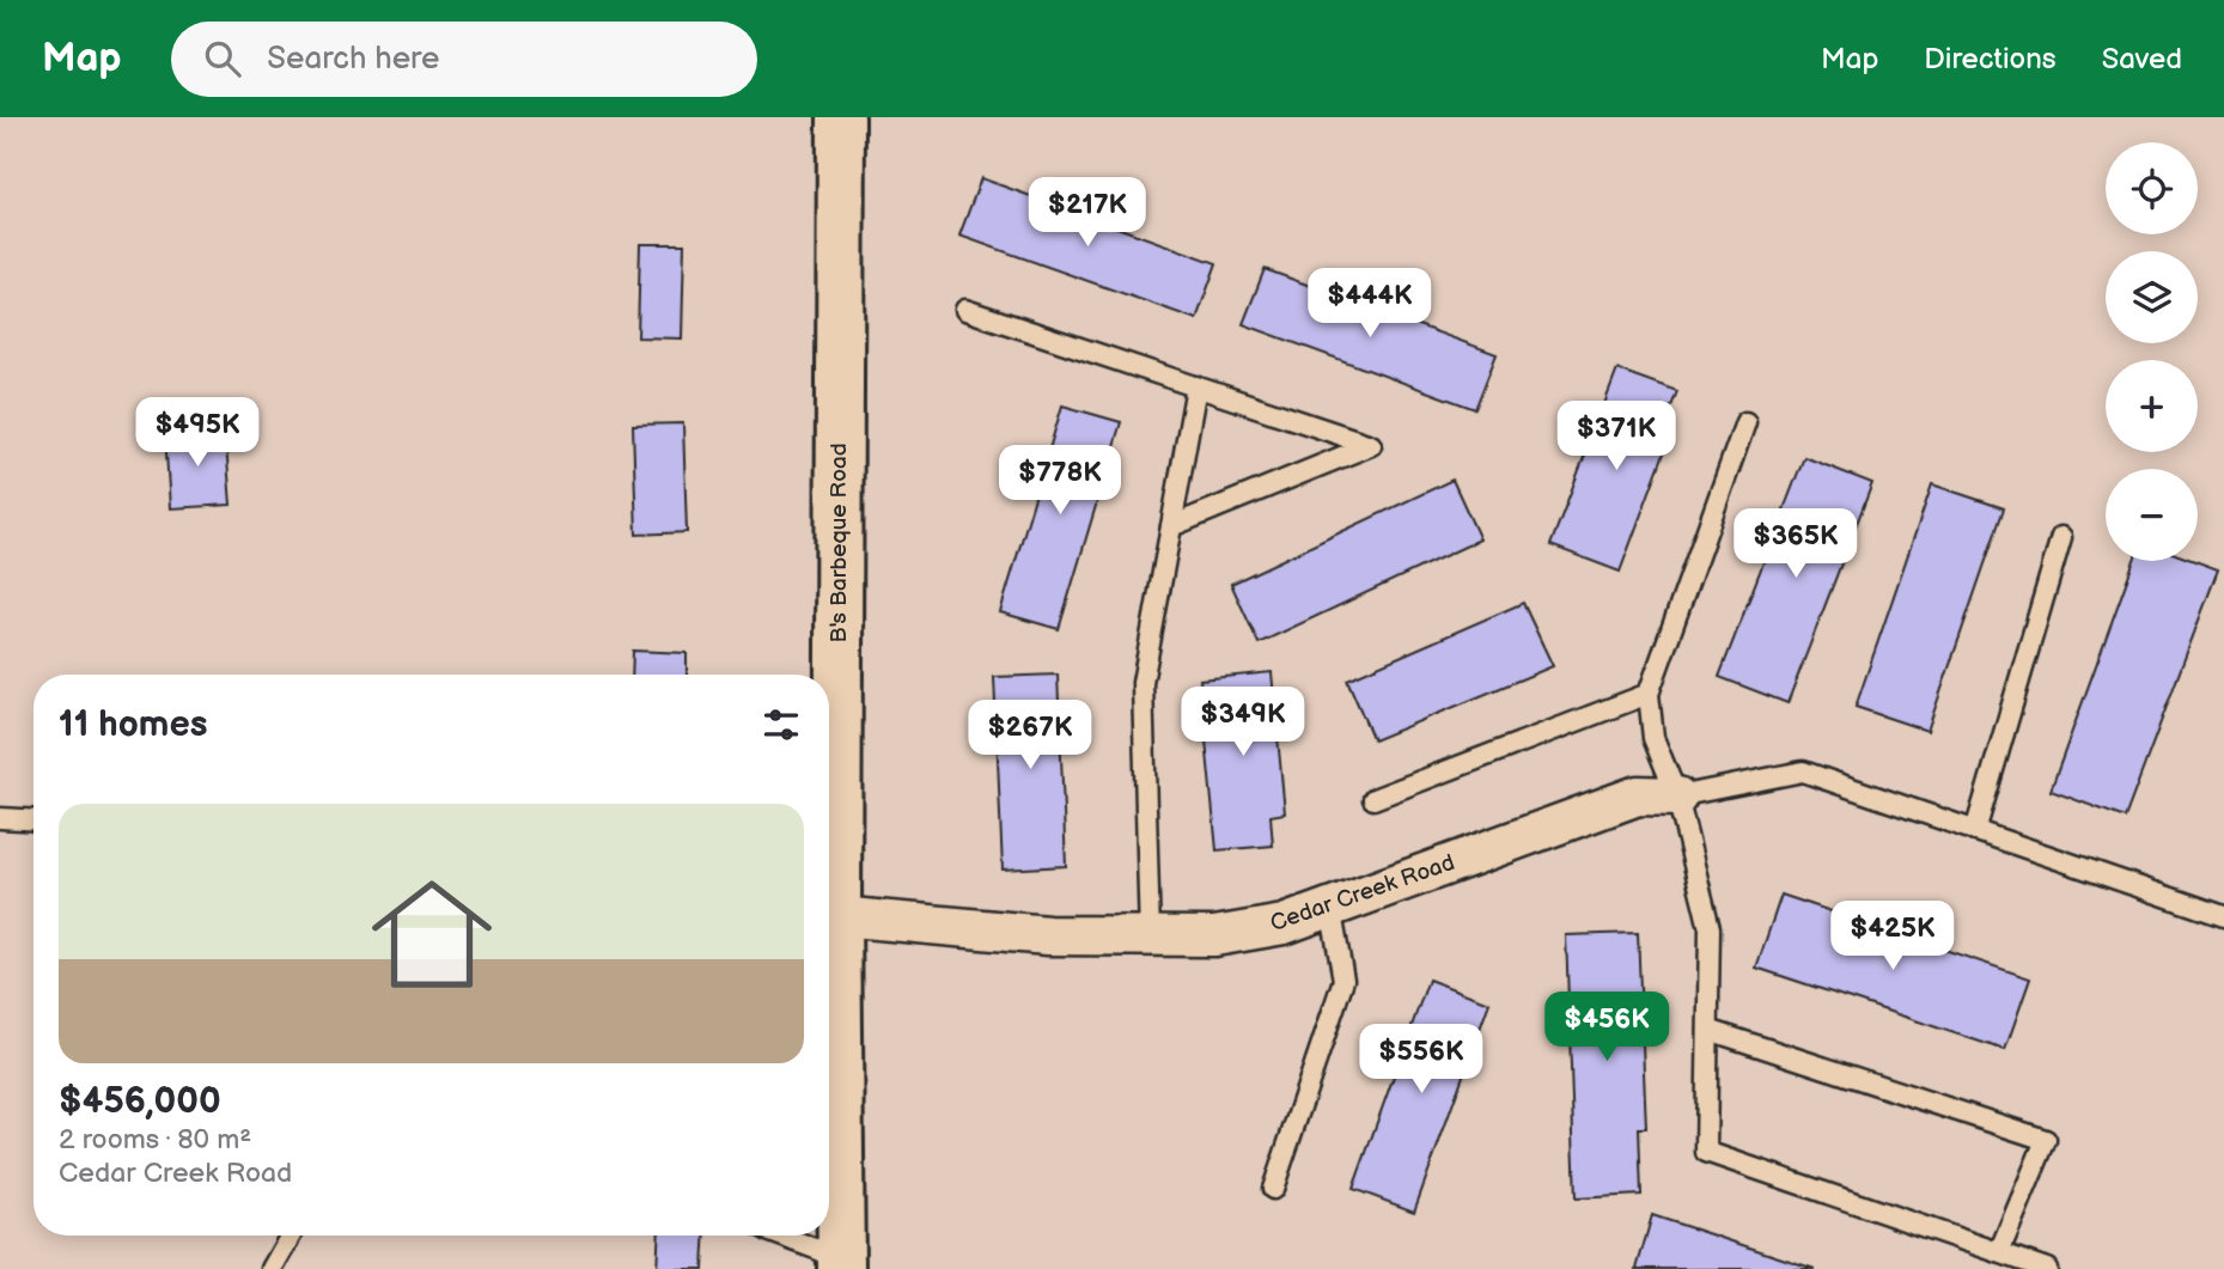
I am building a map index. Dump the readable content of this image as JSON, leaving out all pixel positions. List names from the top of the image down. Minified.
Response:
{"streets":{"street":["B's Barbeque Road","Cedar Creek Road"]},"page":{"header":"Map","search":"Search here","nav":["Map","Directions","Saved"],"map_buttons":["+","−"],"price":["$217K","$444K","$495K","$371K","$778K","$365K","$349K","$267K","$425K","$456K","$556K"],"heading":"11 homes","list":[{"name":"$456,000","note":"2 rooms · 80 m² · Cedar Creek Road"}]}}
